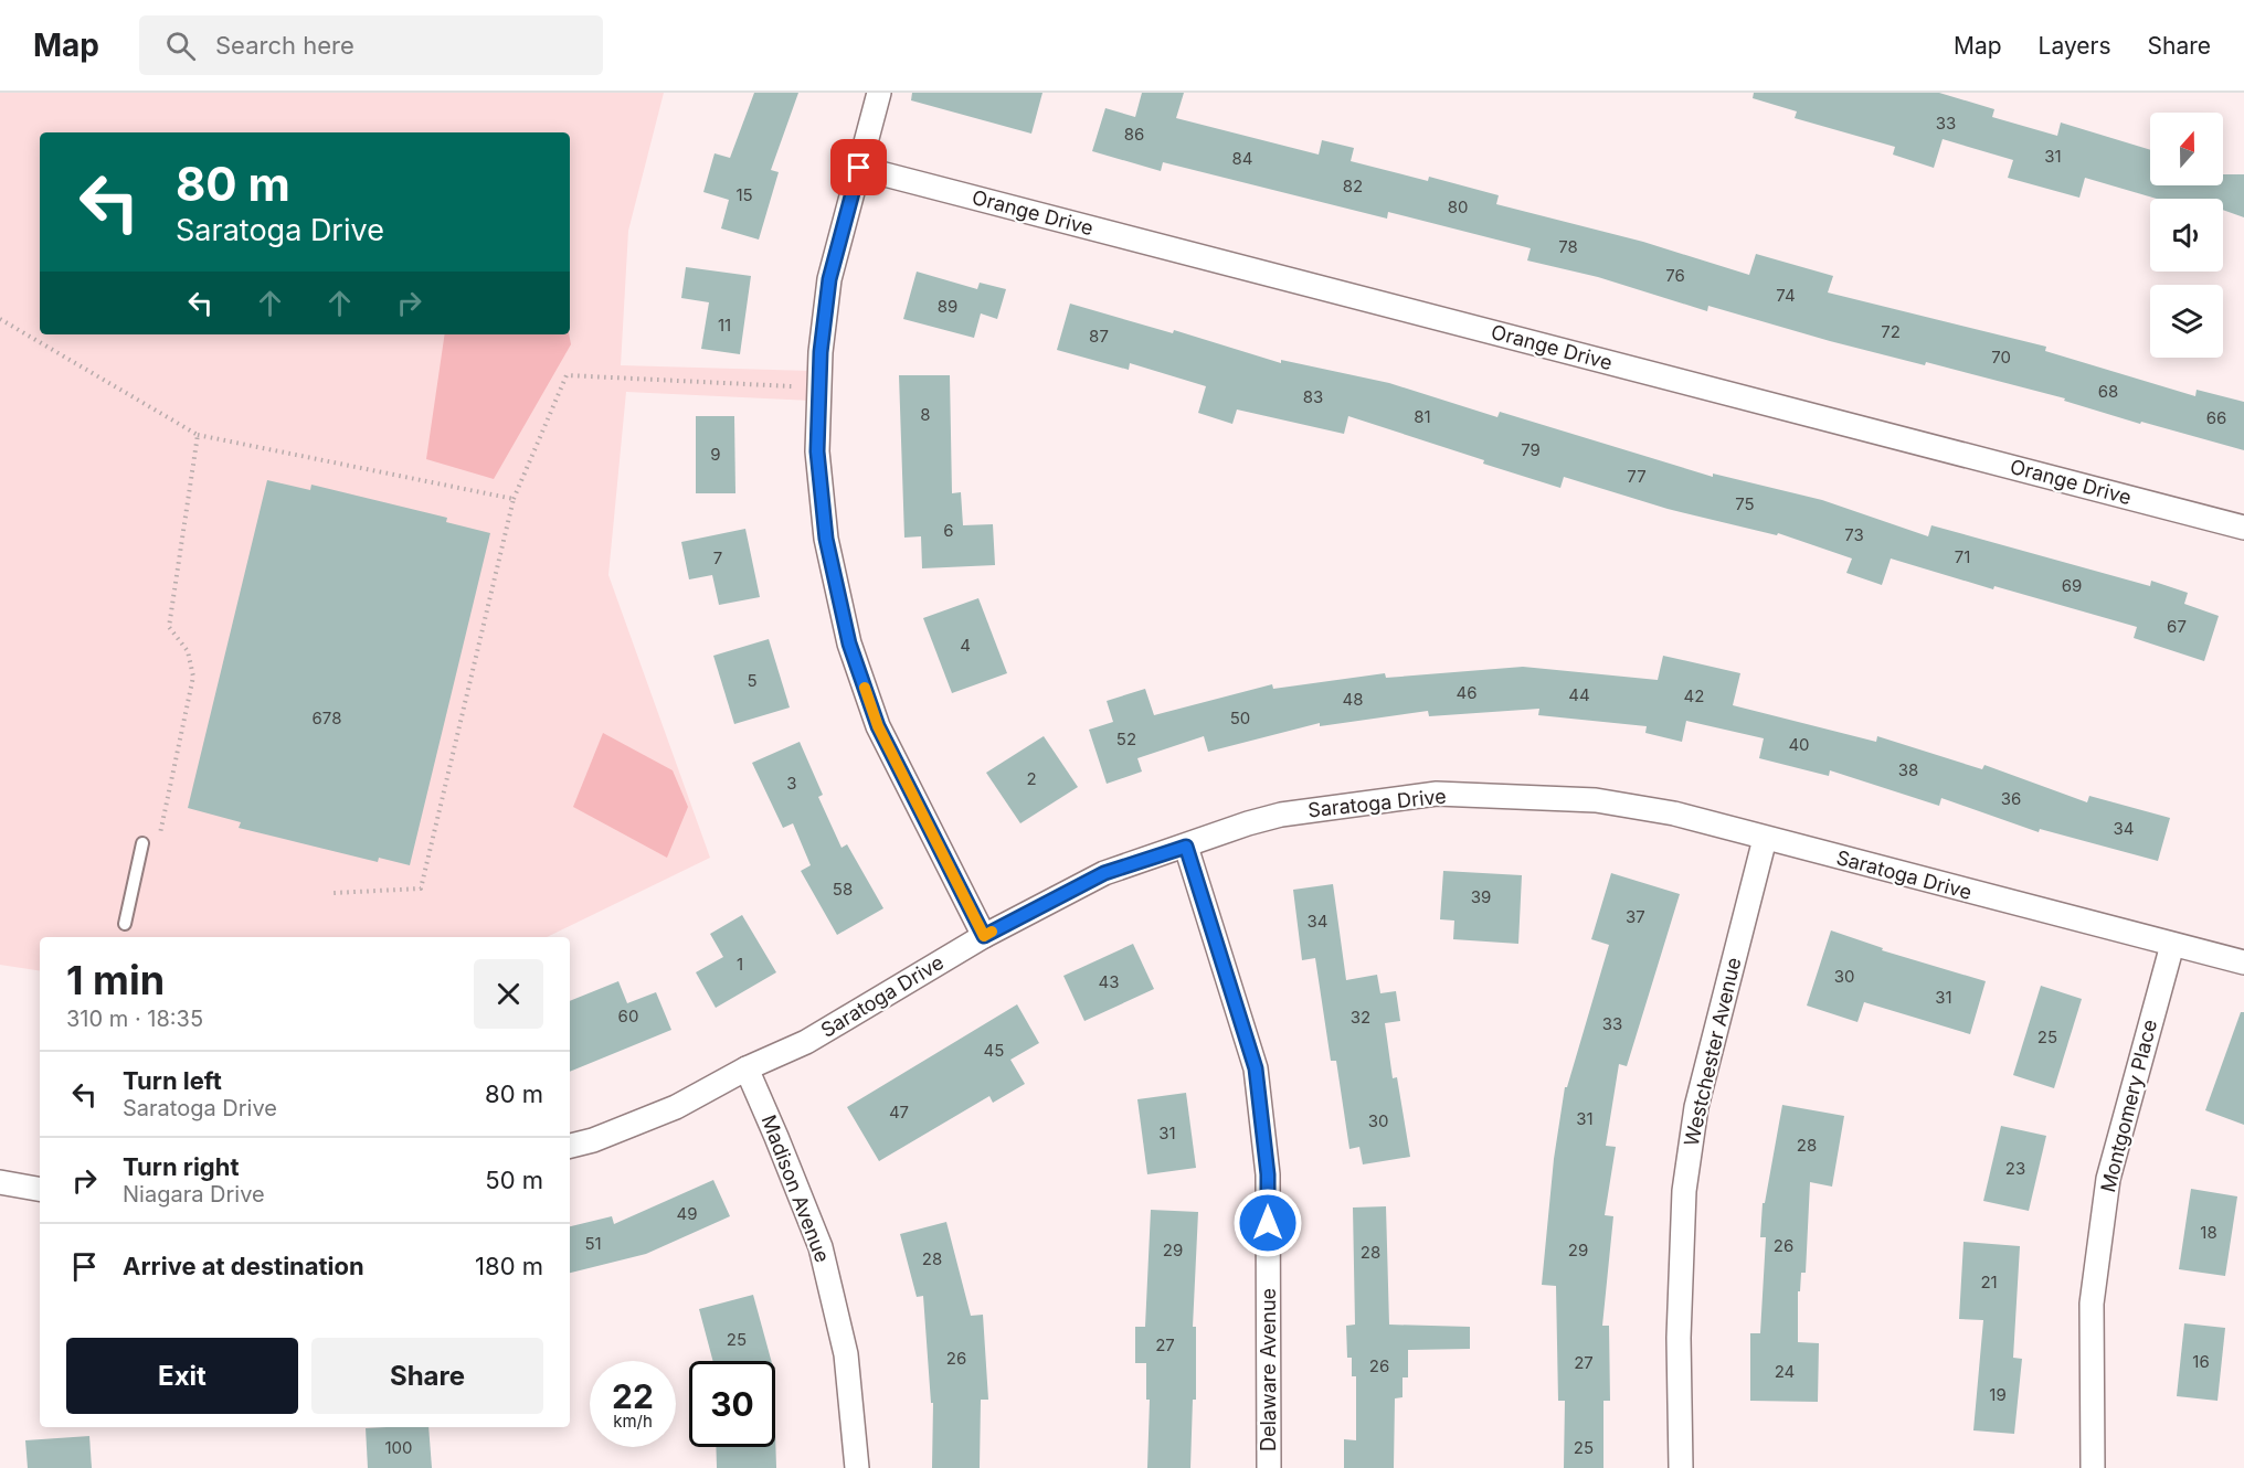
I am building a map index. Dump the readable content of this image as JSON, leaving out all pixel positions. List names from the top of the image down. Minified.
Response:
{"streets":{"street":["Orange Drive","Saratoga Drive","Westchester Avenue","Montgomery Place","Madison Avenue","Delaware Avenue"]},"crossings":[["Saratoga Drive","Westchester Avenue"],["Saratoga Drive","Montgomery Place"],["Saratoga Drive","Madison Avenue"],["Saratoga Drive","Delaware Avenue"]],"house_numbers":["33","86","31","84","82","15","80","78","76","74","89","11","72","87","70","68","83","8","81","66","79","9","77","75","6","73","71","7","69","67","4","5","46","44","42","48","678","50","52","40","38","2","3","36","34","58","39","37","34","1","30","43","31","60","32","33","25","45","47","31","30","31","28","23","49","18","51","26","29","29","28","28","21","25","27","26","16","27","26","24","19","100","25"],"north":"top","page":{"header":"Map","search":"Search here","nav":["Map","Layers","Share"],"turn":["80 m","Saratoga Drive"],"heading":["1 min","310 m · 18:35"],"list":[{"name":"Turn left","note":"Saratoga Drive","value":"80 m"},{"name":"Turn right","note":"Niagara Drive","value":"50 m"},{"name":"Arrive at destination","value":"180 m"}],"buttons":["Exit","Share"],"speed":"22 km/h","limit":"30"}}
